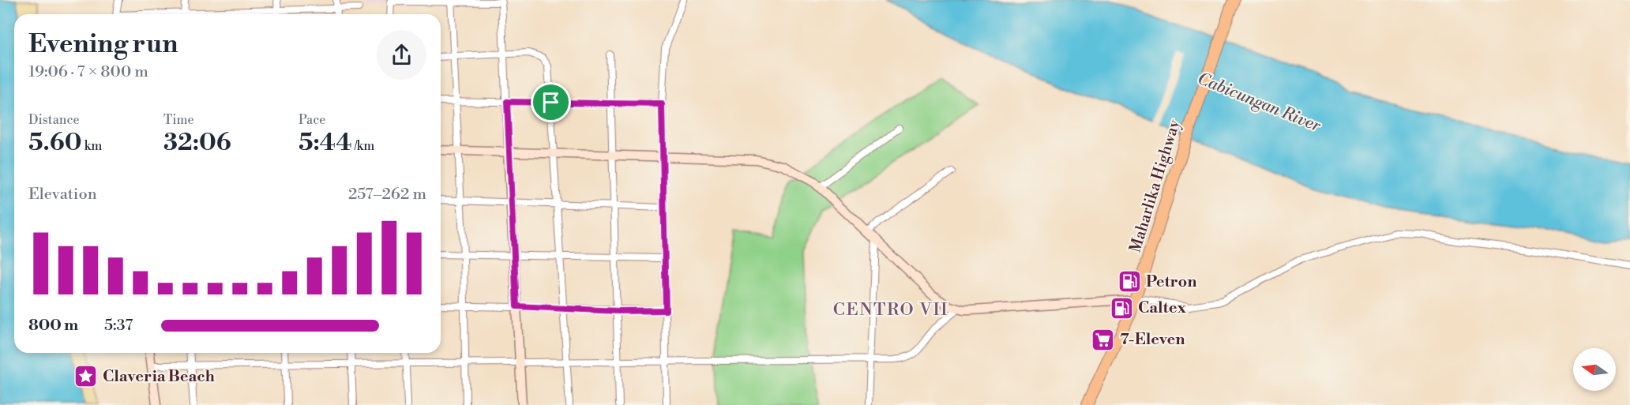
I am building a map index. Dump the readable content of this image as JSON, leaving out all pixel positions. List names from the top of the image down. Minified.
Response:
{"streets":{"highway":["Maharlika Highway"]},"districts":["CENTRO VII"],"water":["Cabicungan River"],"places":{"fuel station":["Petron","Caltex"],"supermarket":["7-Eleven"],"place":["Claveria Beach"]},"north":"left","page":{"heading":["Evening run","19:06 · 7 × 800 m"],"stats":[["Distance","5.60 km"],["Time","32:06"],["Pace","5:44 /km"]],"chart":["Elevation","257–262 m"],"list":[{"name":"800 m","note":"5:37"}]}}
